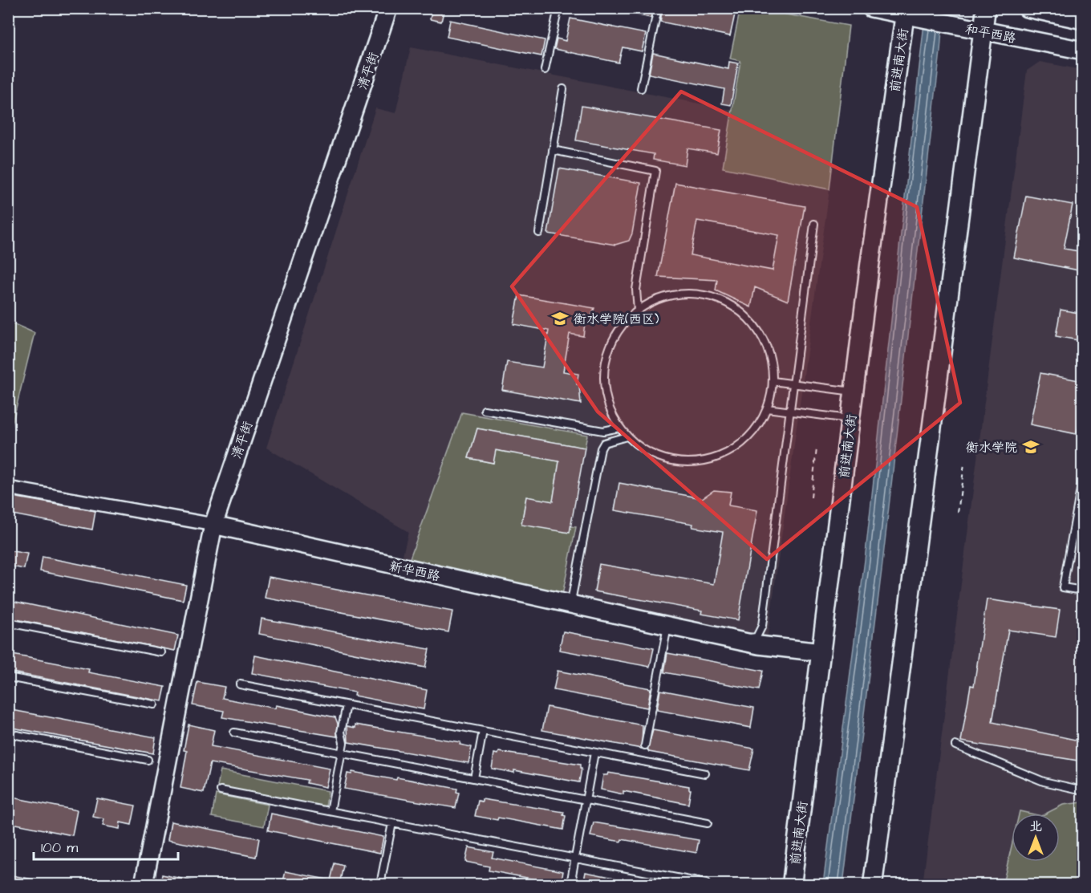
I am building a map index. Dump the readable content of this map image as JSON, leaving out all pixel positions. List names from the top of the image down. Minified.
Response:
{"streets":{"main road":["前进南大街"],"street":["和平西路","清平街","新华西路"]},"crossings":[["和平西路","前进南大街"],["前进南大街","新华西路"],["清平街","新华西路"]],"places":{"school or university":["衡水学院(西区)","衡水学院"]},"scale_bar":"100 m","north":"top"}
